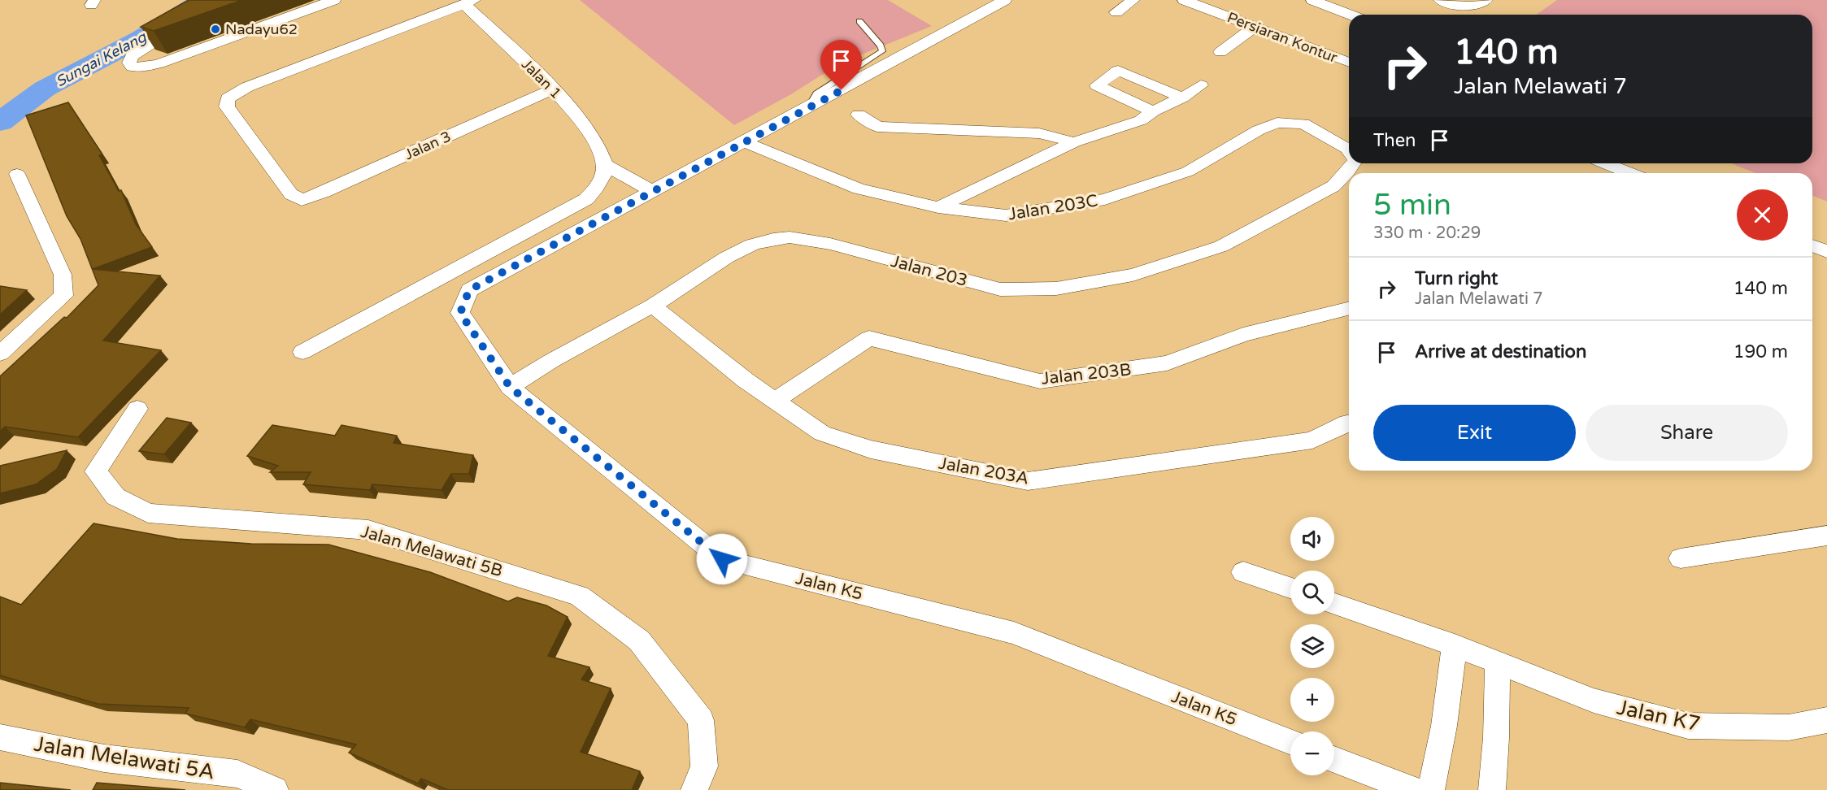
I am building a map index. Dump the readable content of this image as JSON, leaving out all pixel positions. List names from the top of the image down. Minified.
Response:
{"streets":{"street":["Persiaran Kontur","Jalan 1","Jalan 3","Jalan 203C","Jalan 203","Jalan 203B","Jalan 203A","Jalan Melawati 5B","Jalan K5","Jalan K7","Jalan Melawati 5A"]},"crossings":[["Jalan 1","Jalan 3"],["Jalan 203C","Jalan 203"],["Jalan 203","Jalan 203A"],["Jalan 203","Jalan K5"],["Jalan 203B","Jalan 203A"]],"water":["Sungai Kelang"],"places":["Nadayu62"],"page":{"turn":["140 m","Jalan Melawati 7"],"then":"Then","heading":["5 min","330 m · 20:29"],"list":[{"name":"Turn right","note":"Jalan Melawati 7","value":"140 m"},{"name":"Arrive at destination","value":"190 m"}],"buttons":["Exit","Share"],"map_buttons":["+","−"]}}
